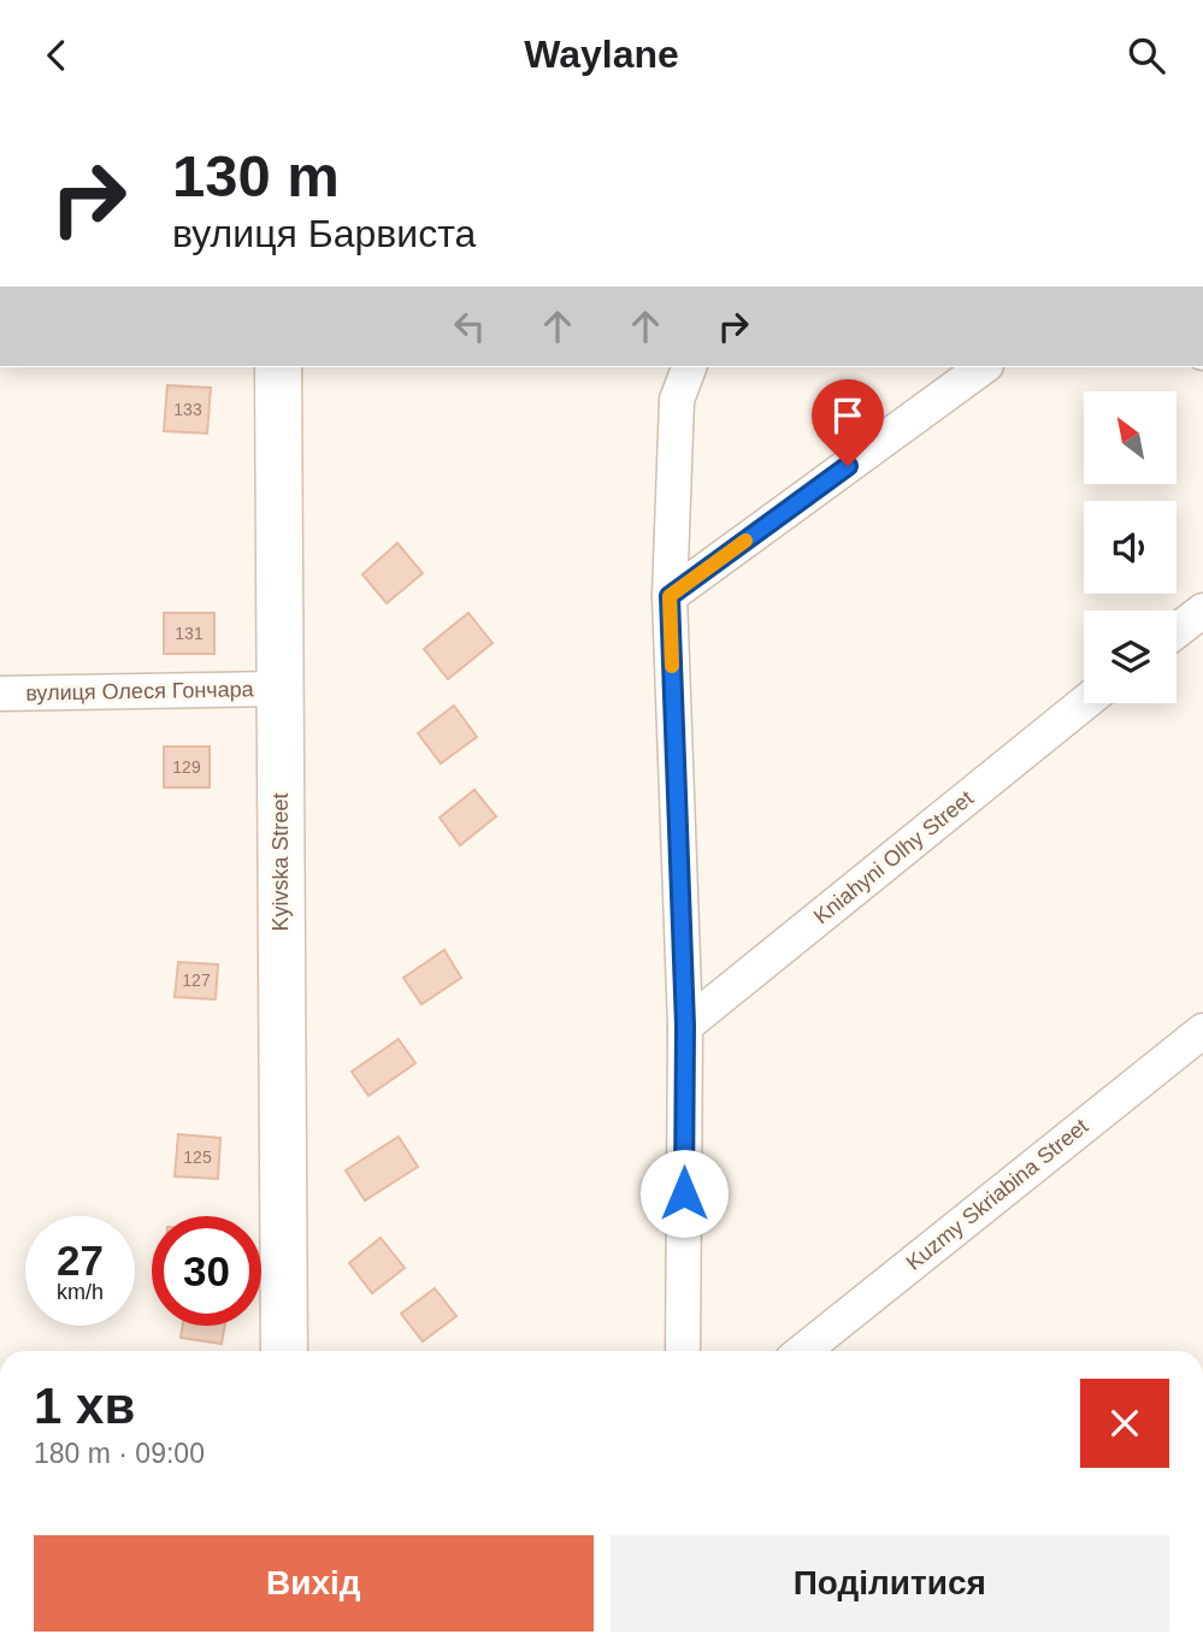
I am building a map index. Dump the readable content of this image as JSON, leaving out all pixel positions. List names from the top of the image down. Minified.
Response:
{"streets":{"main road":["Kyivska Street"],"street":["вулиця Олеся Гончара","Kniahyni Olhy Street","Kuzmy Skriabina Street"]},"crossings":[["вулиця Олеся Гончара","Kyivska Street"]],"house_numbers":["133","131","129","127","125"],"north":"top left","page":{"header":"Waylane","turn":["130 m","вулиця Барвиста"],"speed":"27 km/h","limit":"30","heading":["1 хв","180 m · 09:00"],"buttons":["Вихід","Поділитися"]}}
